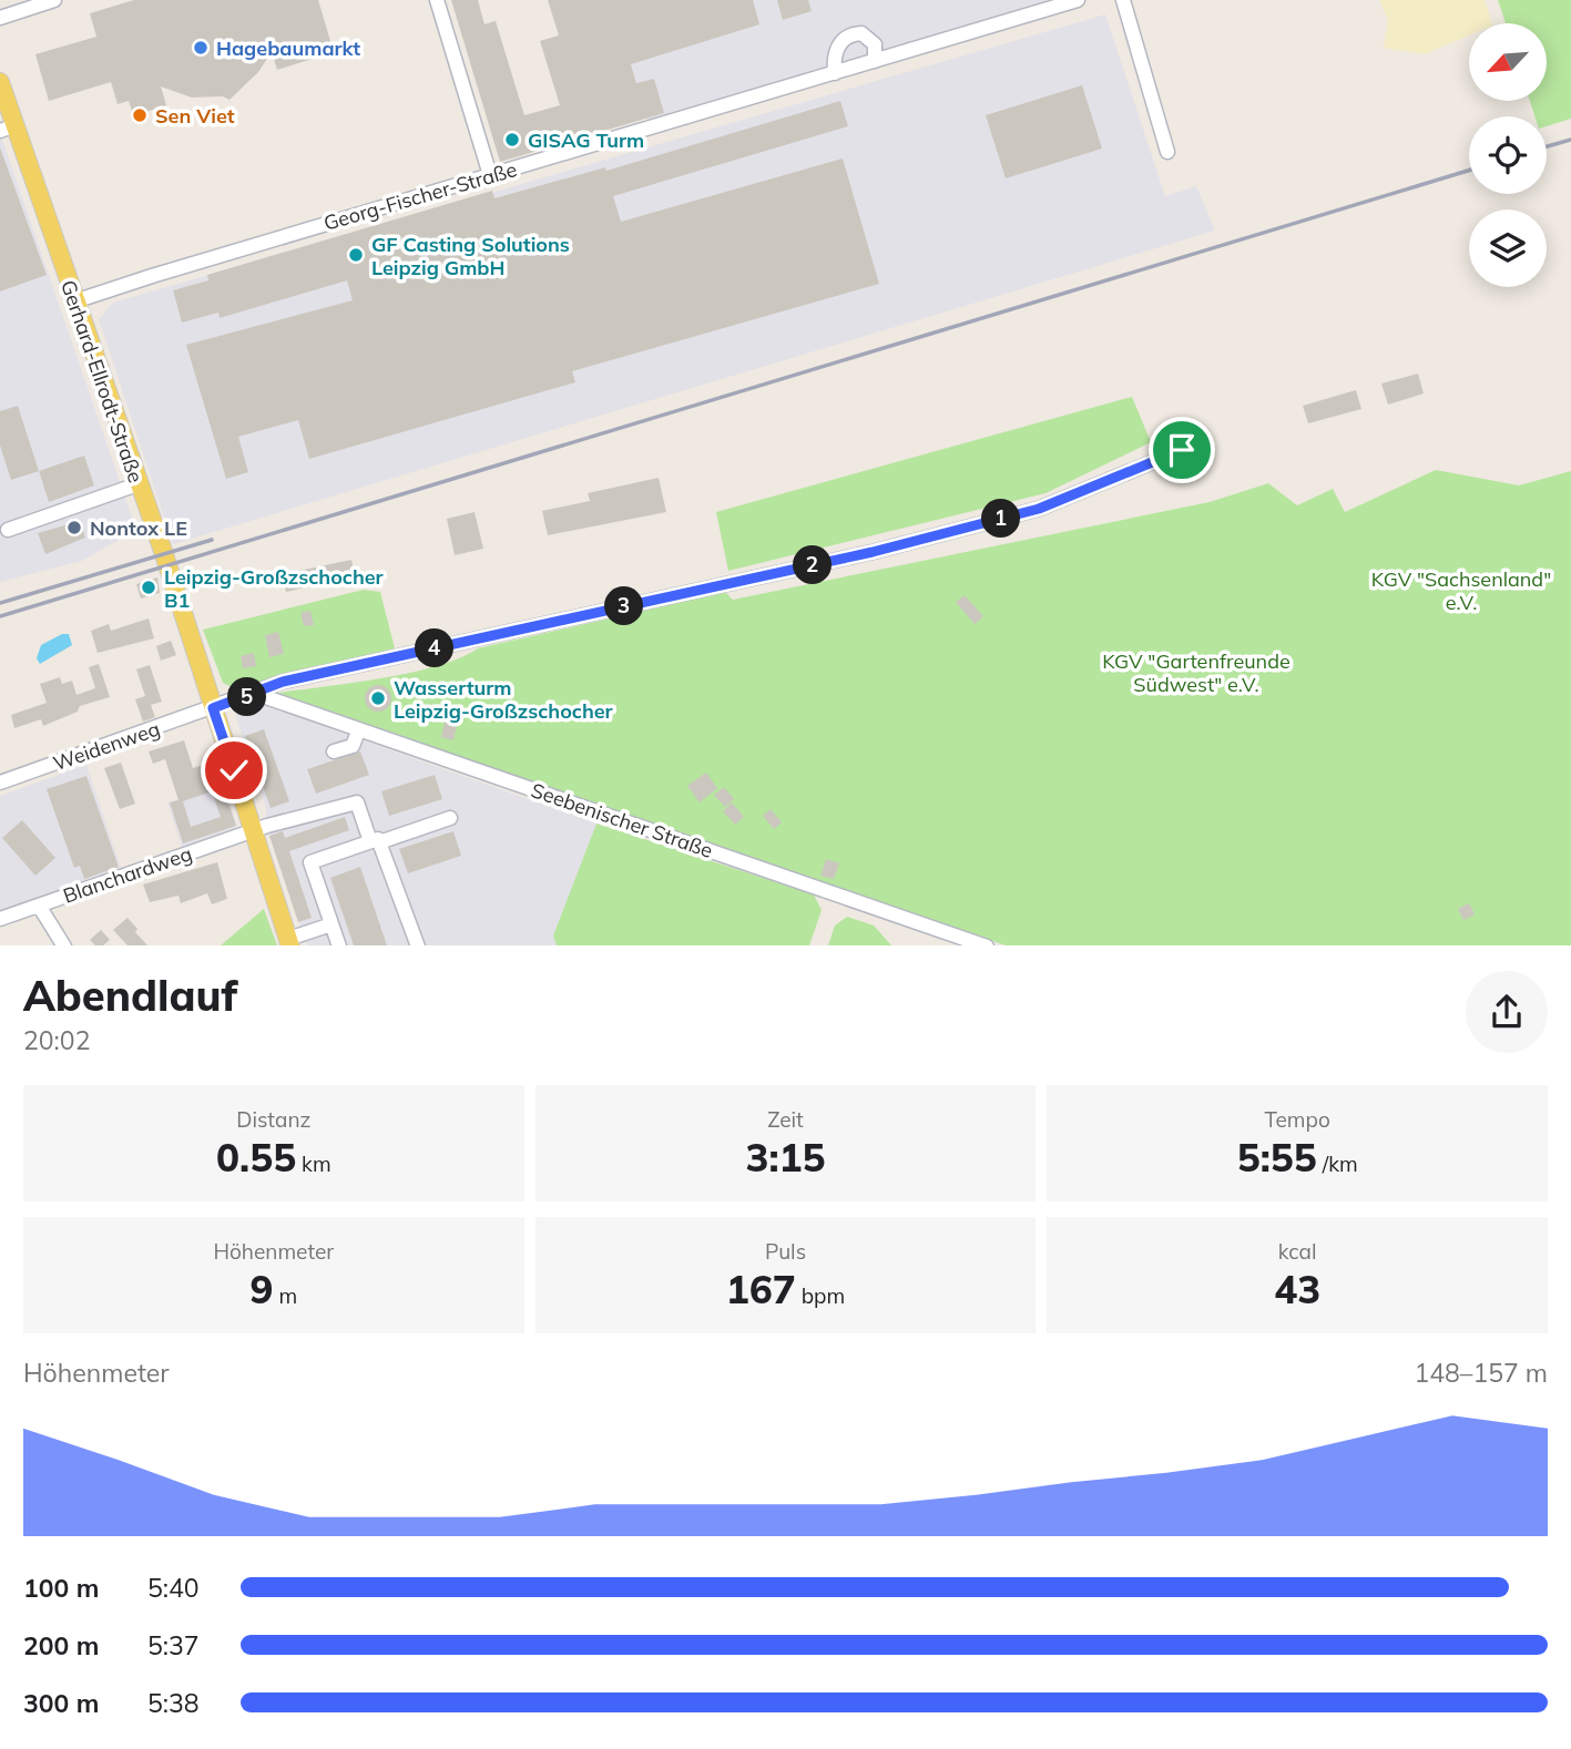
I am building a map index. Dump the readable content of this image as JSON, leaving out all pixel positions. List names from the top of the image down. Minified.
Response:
{"streets":{"main road":["Gerhard-Ellrodt-Straße"],"street":["Georg-Fischer-Straße","Weidenweg","Seebenischer Straße","Blanchardweg"]},"crossings":[["Georg-Fischer-Straße","Gerhard-Ellrodt-Straße"],["Gerhard-Ellrodt-Straße","Weidenweg"],["Gerhard-Ellrodt-Straße","Blanchardweg"],["Weidenweg","Seebenischer Straße"]],"parks":["KGV \"Sachsenland\" e.V.","KGV \"Gartenfreunde Südwest\" e.V."],"places":["Hagebaumarkt","Sen Viet","GISAG Turm","GF Casting Solutions Leipzig GmbH","Nontox LE","Leipzig-Großzschocher B1","Wasserturm Leipzig-Großzschocher"],"north":"bottom left","page":{"pins":["1","2","3","4","5"],"heading":["Abendlauf","20:02"],"stats":[["Distanz","0.55 km"],["Zeit","3:15"],["Tempo","5:55 /km"],["Höhenmeter","9 m"],["Puls","167 bpm"],["kcal","43"]],"chart":["Höhenmeter","148–157 m"],"list":[{"name":"100 m","note":"5:40"},{"name":"200 m","note":"5:37"},{"name":"300 m","note":"5:38"}]}}
